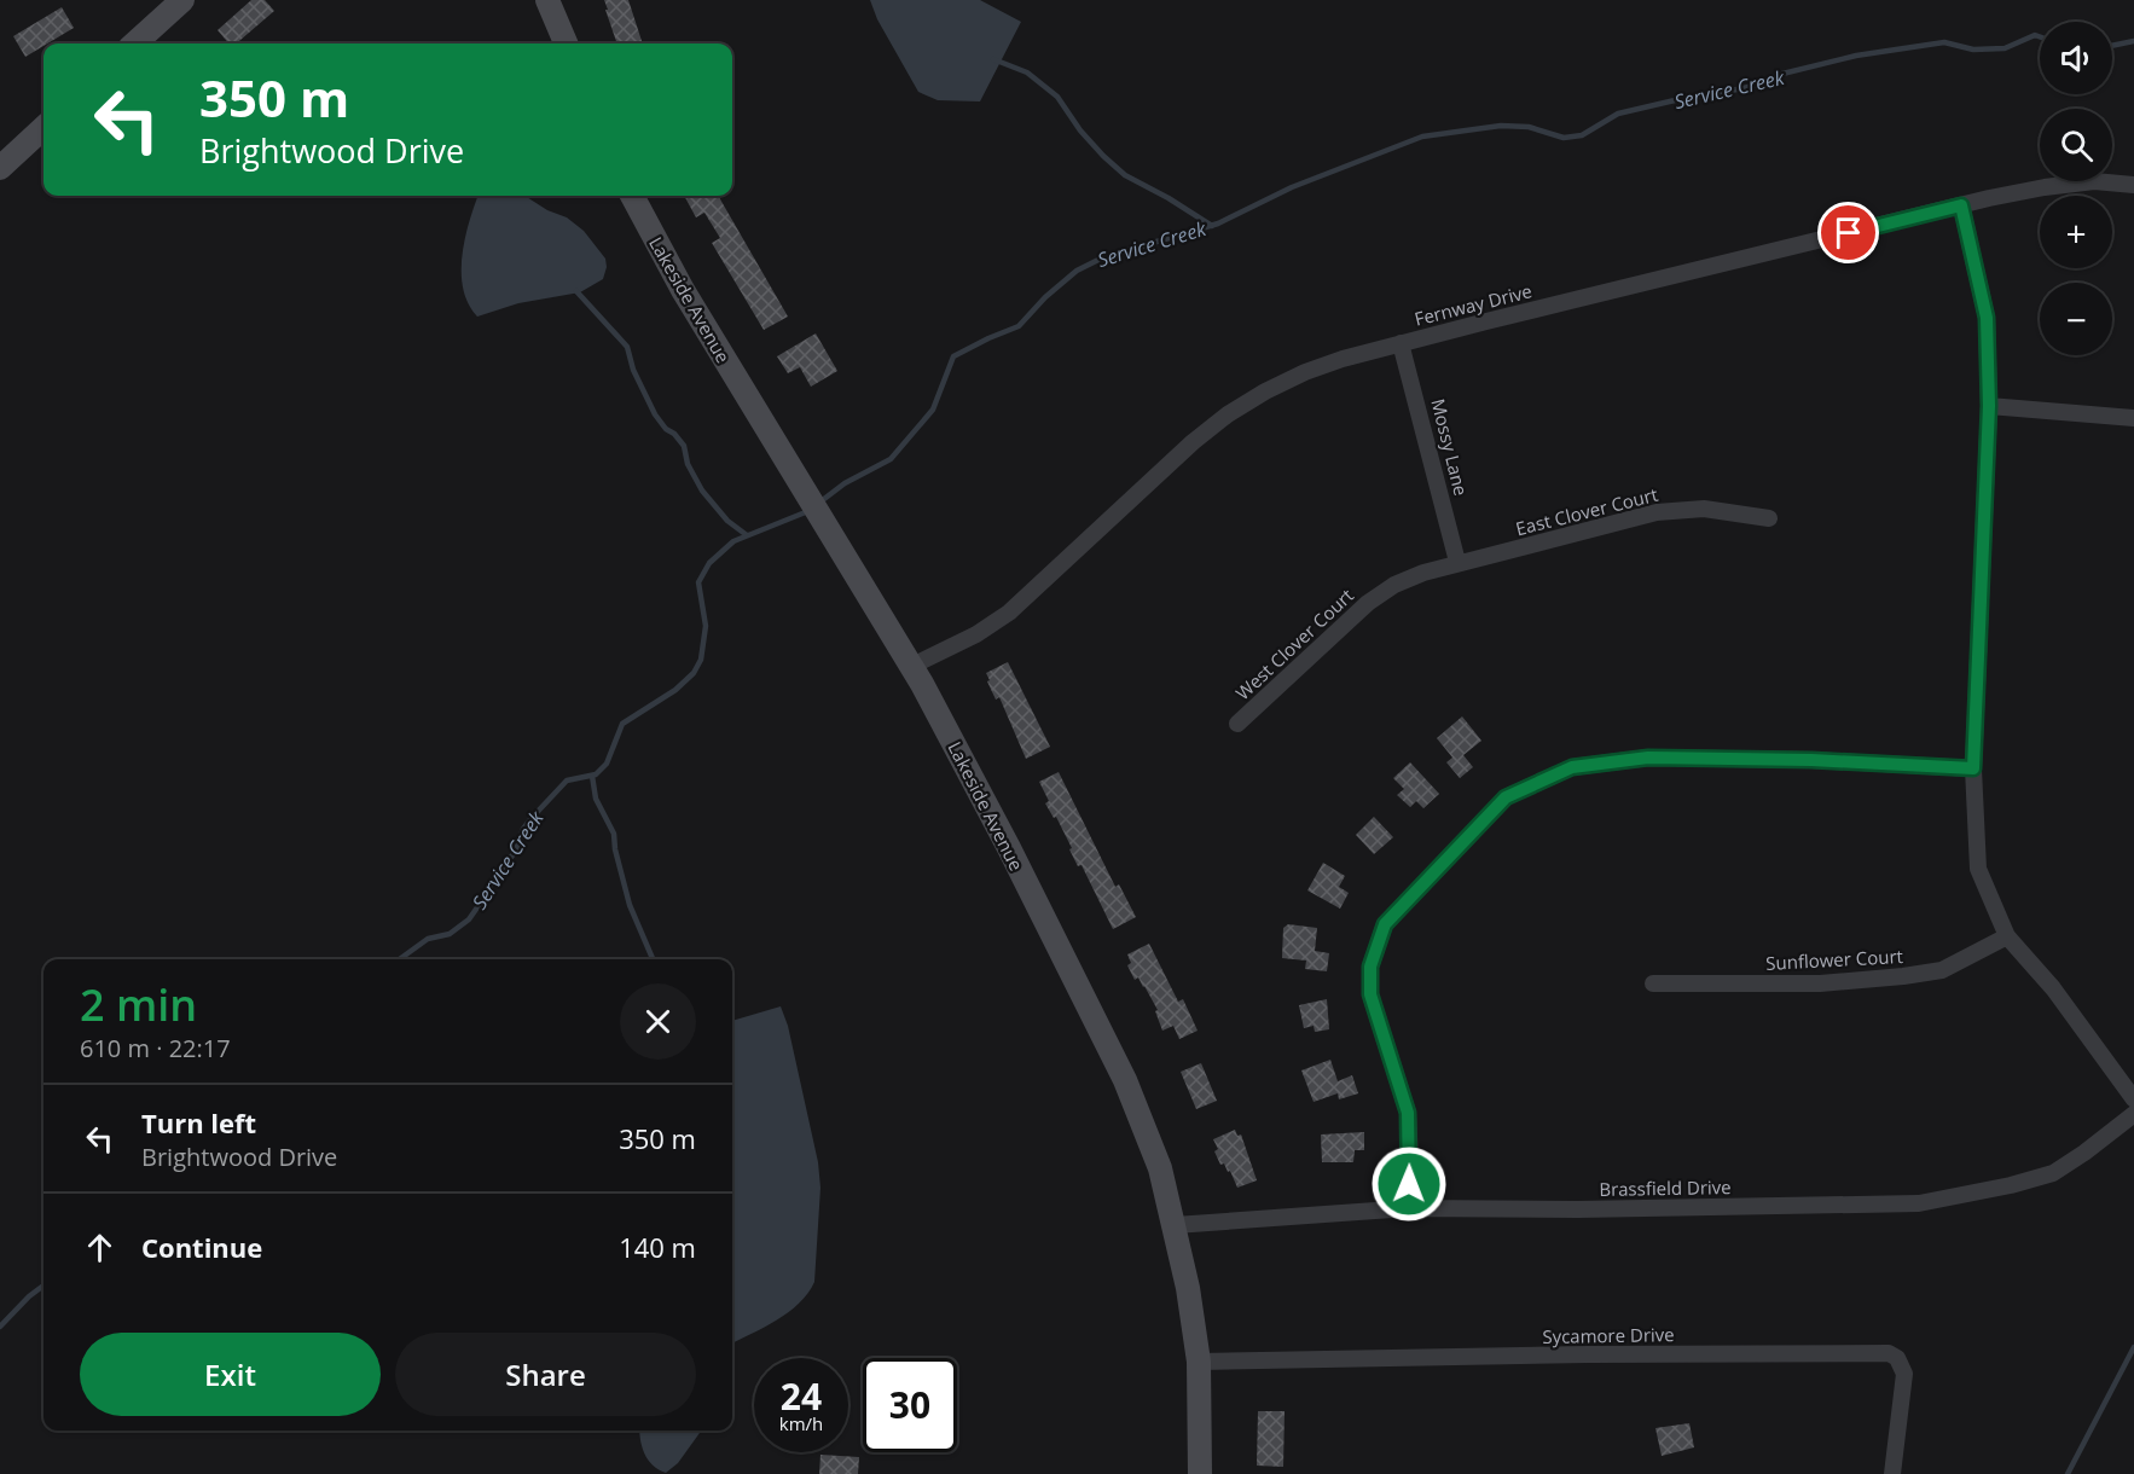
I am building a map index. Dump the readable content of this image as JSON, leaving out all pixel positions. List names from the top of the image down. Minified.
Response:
{"streets":{"street":["Lakeside Avenue","Fernway Drive","Mossy Lane","East Clover Court","West Clover Court","Sunflower Court","Brassfield Drive","Sycamore Drive"]},"crossings":[["Lakeside Avenue","Fernway Drive"],["Lakeside Avenue","Brassfield Drive"],["Lakeside Avenue","Sycamore Drive"],["Fernway Drive","Mossy Lane"],["Mossy Lane","East Clover Court"],["Mossy Lane","West Clover Court"],["East Clover Court","West Clover Court"]],"water":["Service Creek"],"page":{"map_buttons":["+","−"],"turn":["350 m","Brightwood Drive"],"heading":["2 min","610 m · 22:17"],"list":[{"name":"Turn left","note":"Brightwood Drive","value":"350 m"},{"name":"Continue","value":"140 m"}],"buttons":["Exit","Share"],"speed":"24 km/h","limit":"30"}}
